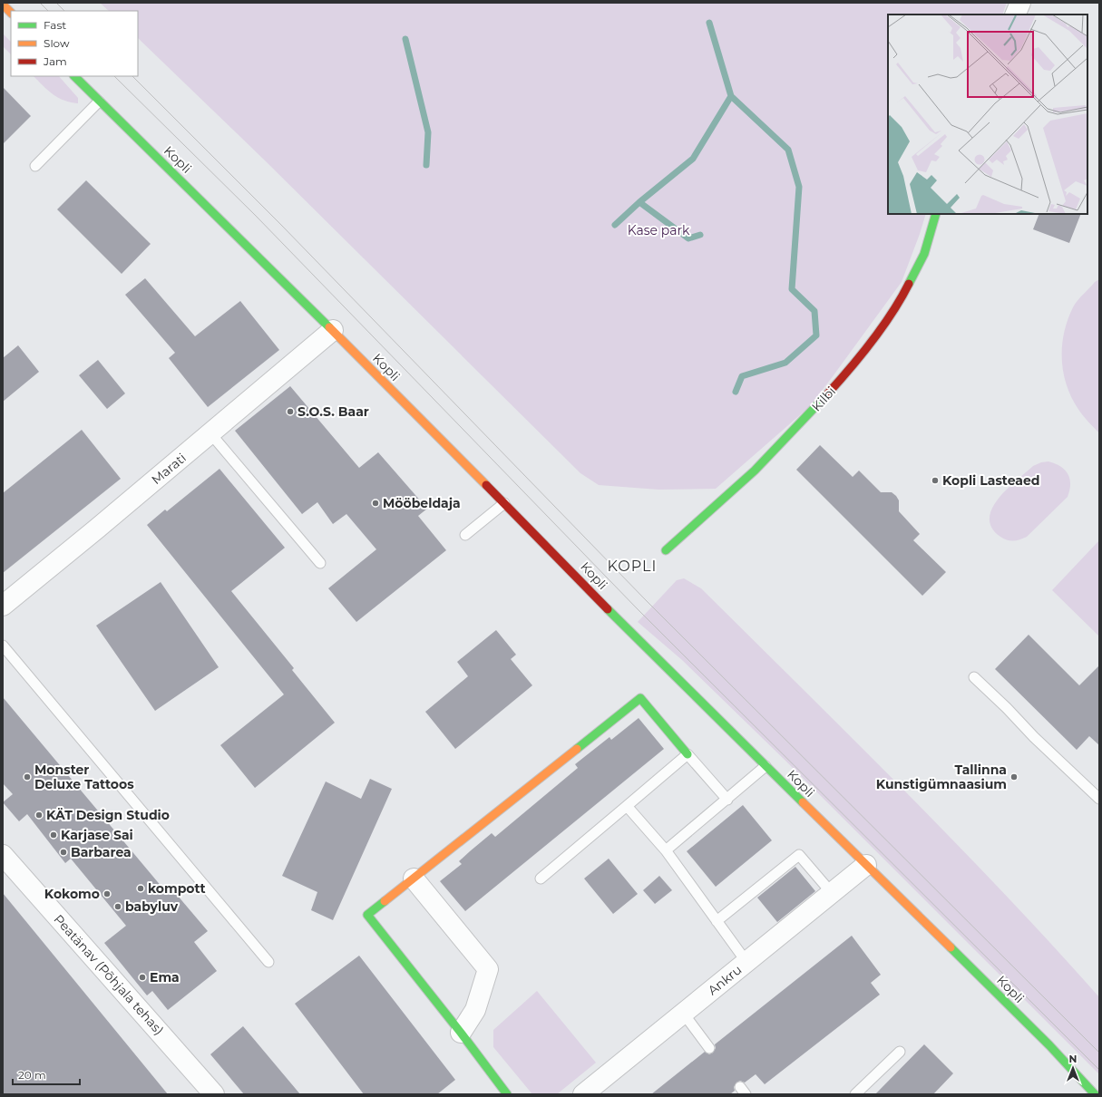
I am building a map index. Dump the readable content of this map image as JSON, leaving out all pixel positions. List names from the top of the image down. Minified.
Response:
{"streets":{"street":["Kopli","Kilbi","Marati","Peatänav (Põhjala tehas)","Ankru"]},"crossings":[["Kopli","Marati"],["Kopli","Ankru"]],"districts":["KOPLI"],"parks":["Kase park"],"places":["S.O.S. Baar","Kopli Lasteaed","Mööbeldaja","Monster Deluxe Tattoos","Tallinna Kunstigümnaasium","KÄT Design Studio","Karjase Sai","Barbarea","kompott","Kokomo","babyluv","Ema"],"legend":["Fast","Slow","Jam"],"scale_bar":"20 m","north":"top"}
